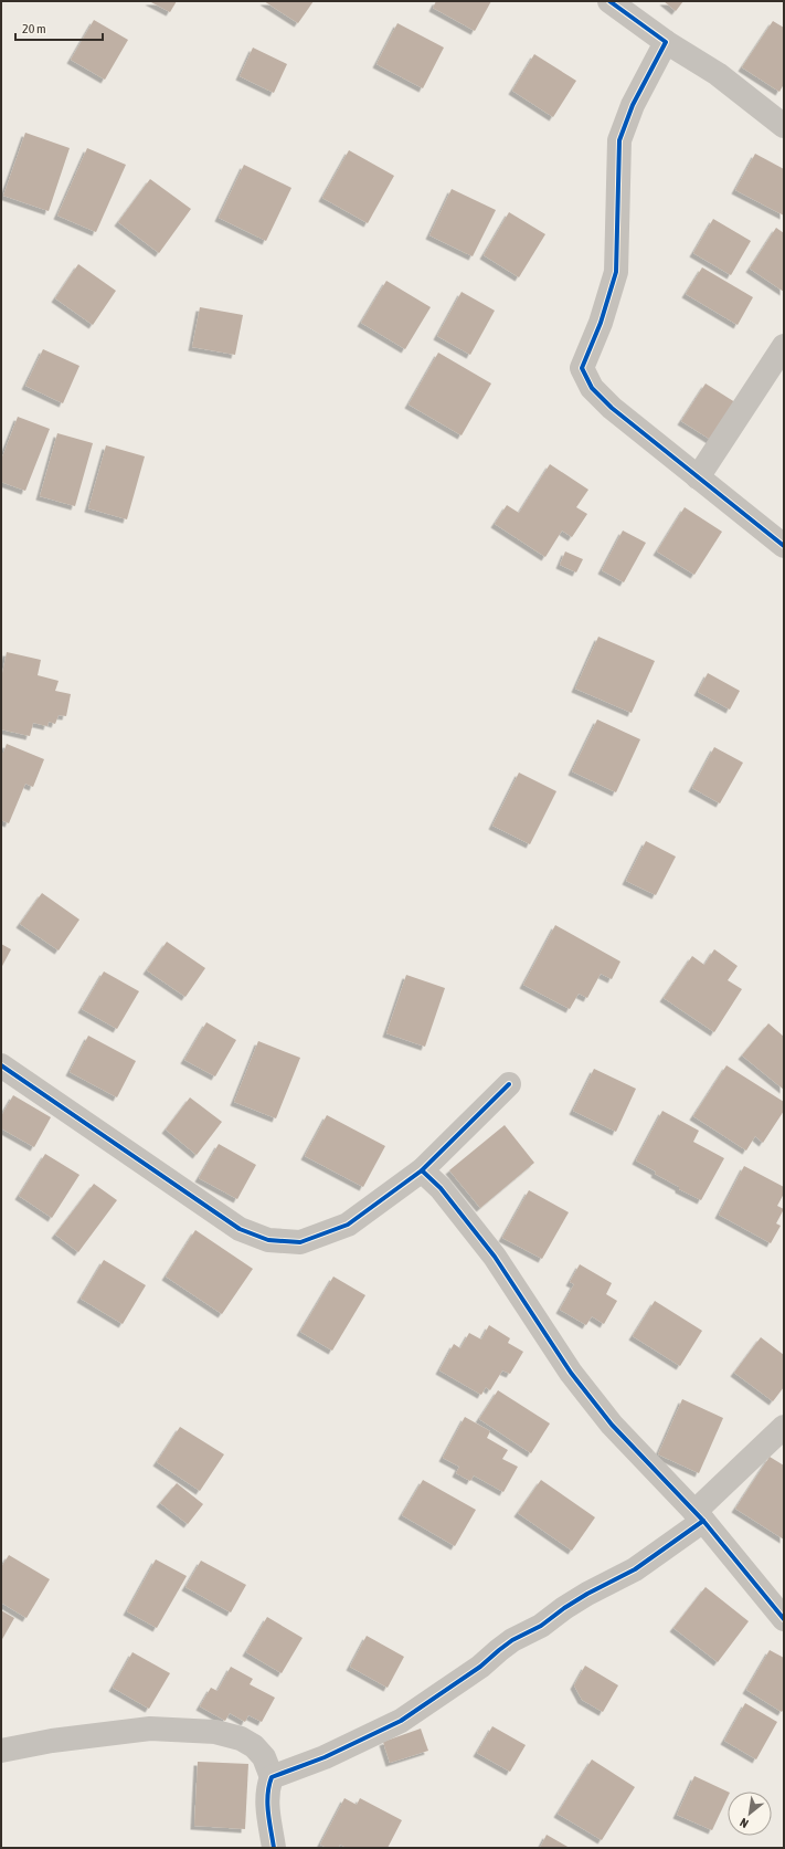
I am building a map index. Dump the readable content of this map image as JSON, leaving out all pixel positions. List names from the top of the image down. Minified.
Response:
{"scale_bar":"20 m","north":"bottom left"}
